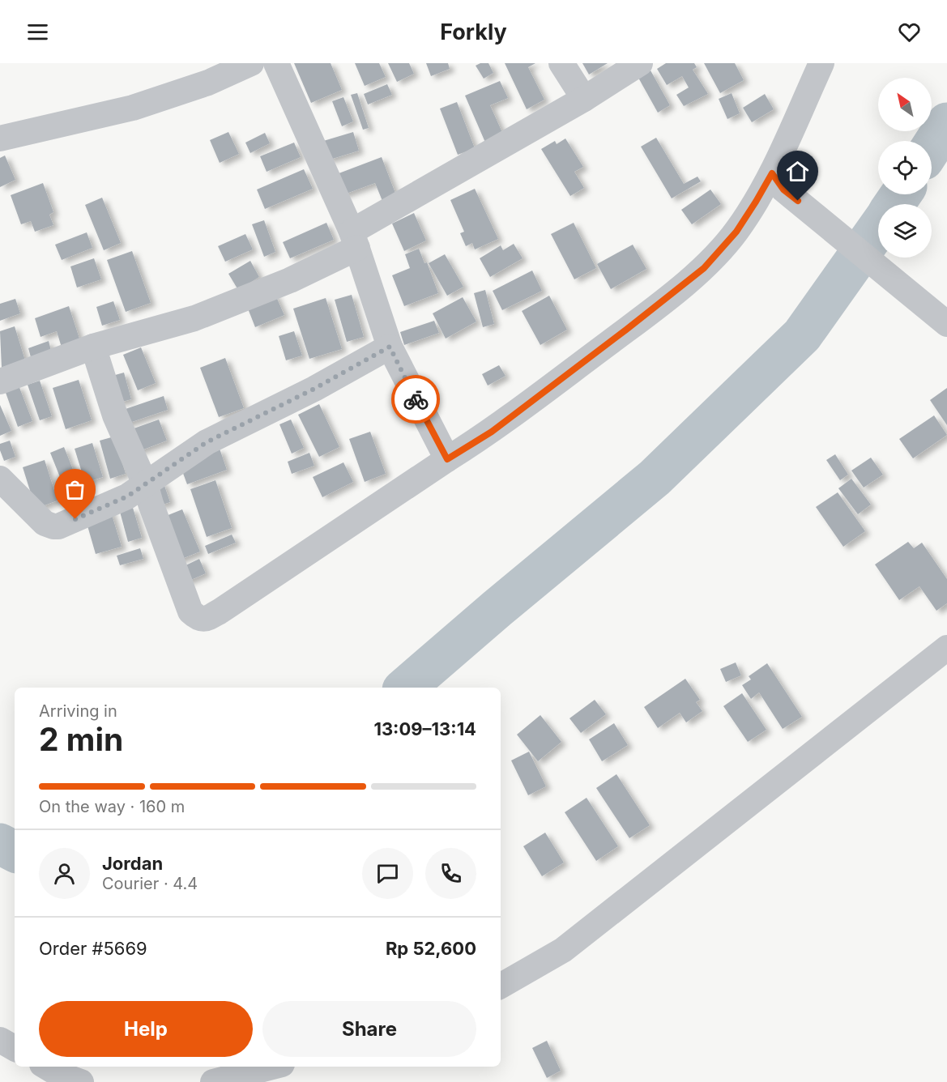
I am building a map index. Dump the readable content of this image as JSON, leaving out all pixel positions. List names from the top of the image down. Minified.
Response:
{"north":"top left","page":{"header":"Forkly","heading":["2 min","Arriving in","13:09–13:14"],"panel":["Jordan","Courier · 4.4","Order #5669","Rp 52,600"],"bar":"On the way · 160 m","buttons":["Help","Share"]}}
